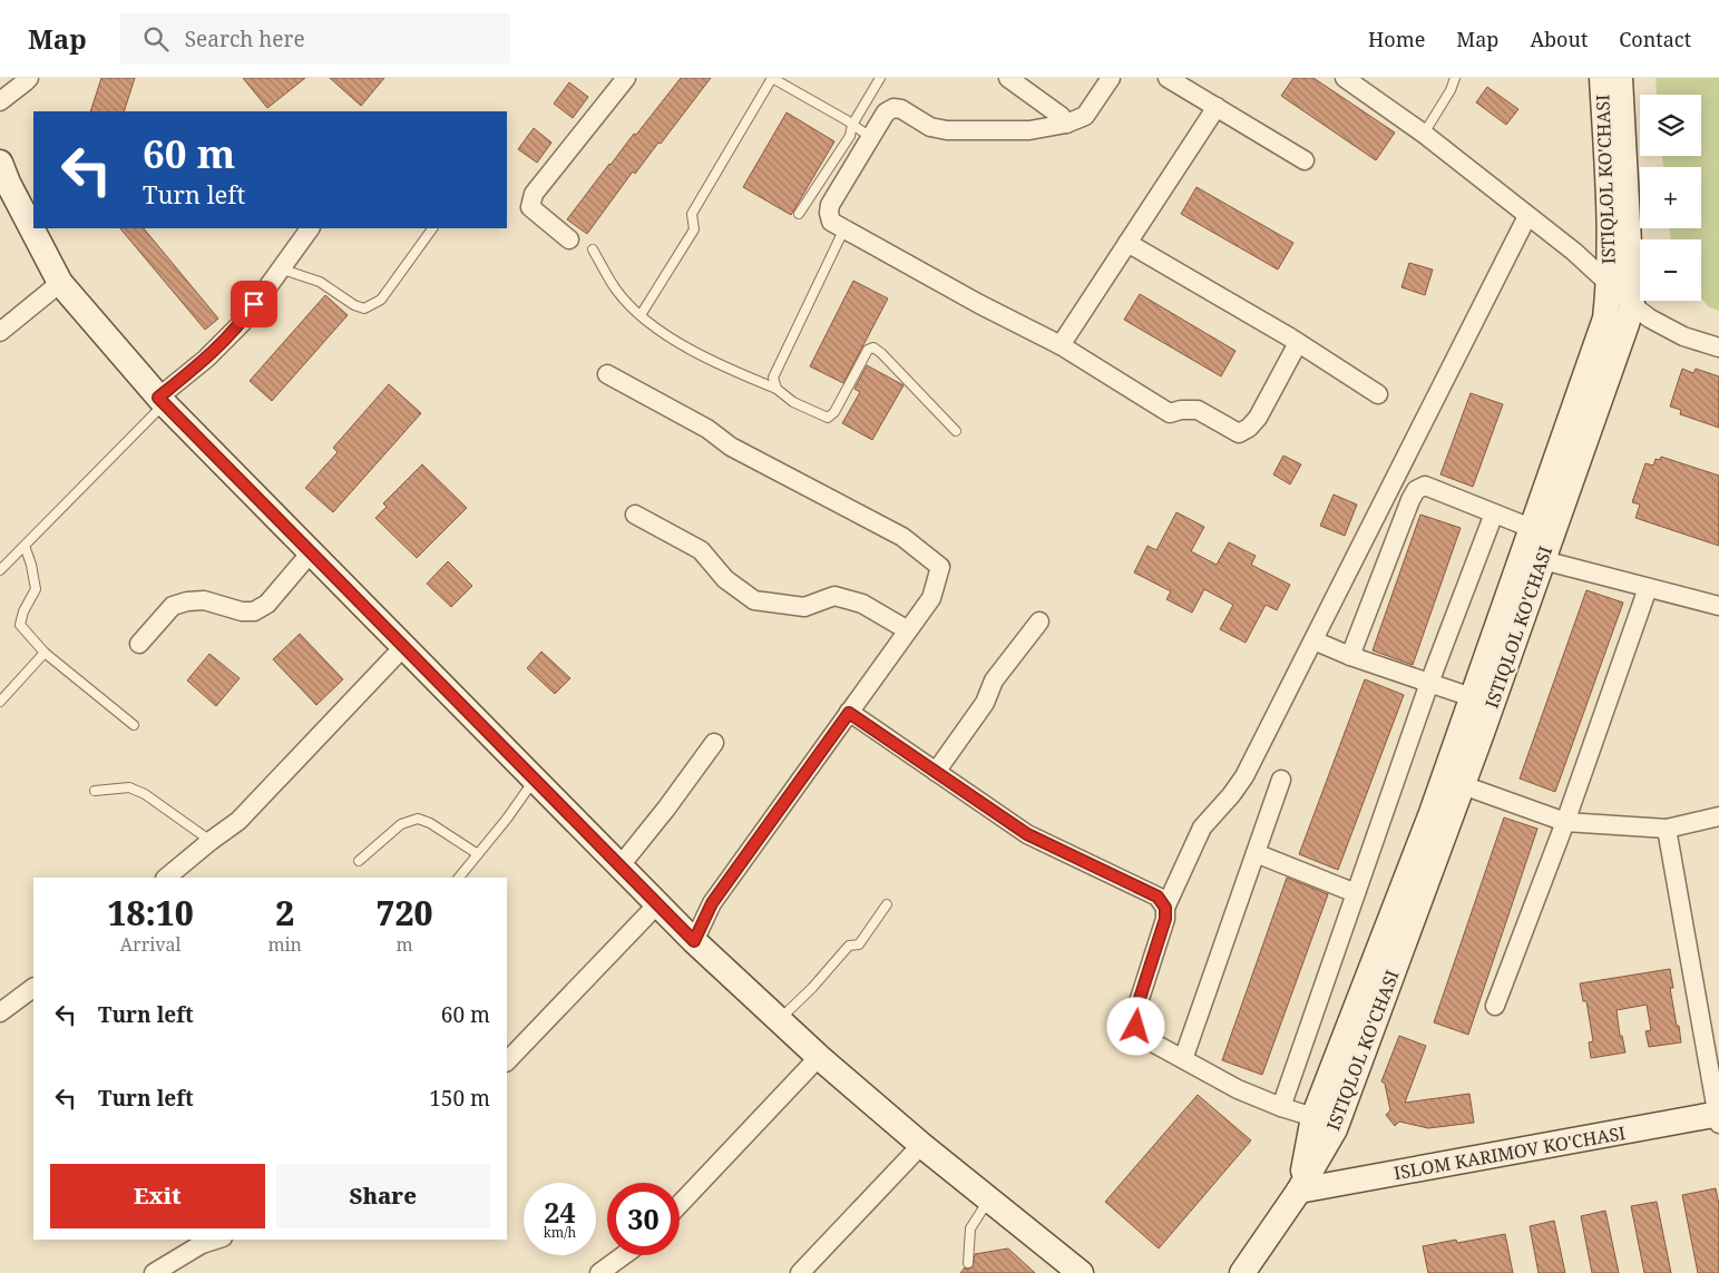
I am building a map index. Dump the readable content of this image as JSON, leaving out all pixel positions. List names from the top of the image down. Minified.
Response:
{"streets":{"main road":["ISTIQLOL KO'CHASI","ISLOM KARIMOV KO'CHASI"]},"crossings":[["ISTIQLOL KO'CHASI","ISLOM KARIMOV KO'CHASI"]],"page":{"header":"Map","search":"Search here","nav":["Home","Map","About","Contact"],"map_buttons":["+","−"],"turn":["60 m","Turn left"],"eta":["18:10","Arrival","2","min","720","m"],"list":[{"name":"Turn left","value":"60 m"},{"name":"Turn left","value":"150 m"}],"buttons":["Exit","Share"],"speed":"24 km/h","limit":"30"}}
